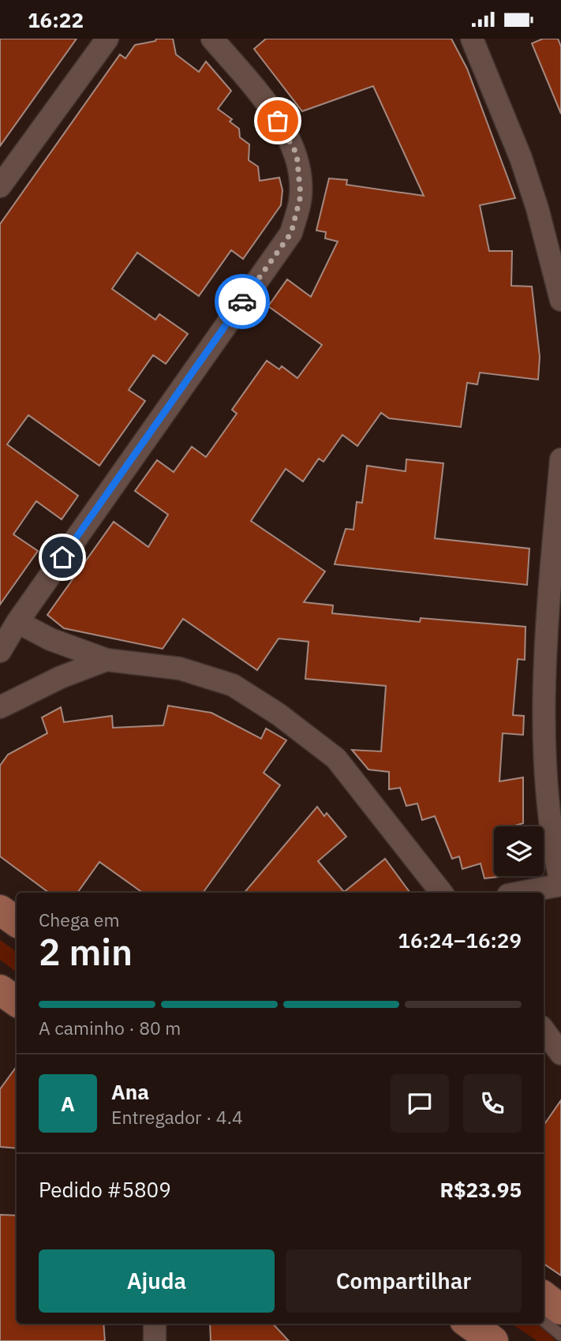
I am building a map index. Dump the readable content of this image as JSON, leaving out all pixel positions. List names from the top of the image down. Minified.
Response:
{"page":{"status":"16:22","heading":["2 min","Chega em","16:24–16:29"],"panel":["Ana","Entregador · 4.4","Pedido #5809","R$23.95"],"bar":"A caminho · 80 m","round":"A","buttons":["Ajuda","Compartilhar"]}}
